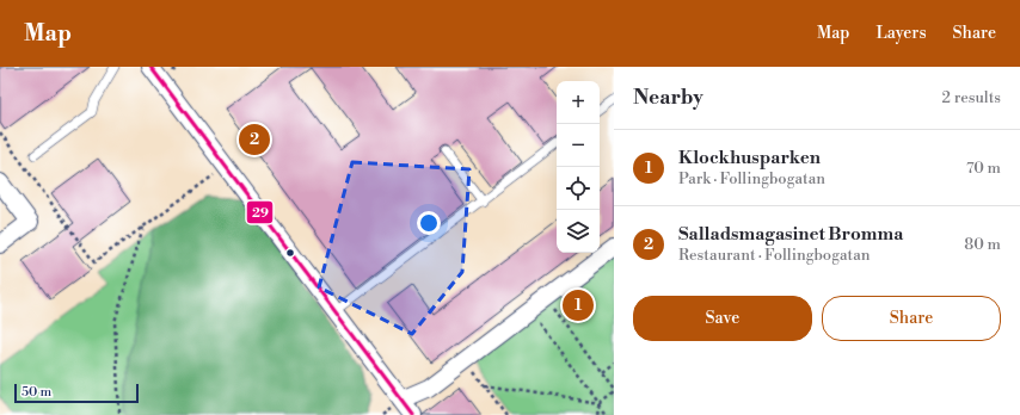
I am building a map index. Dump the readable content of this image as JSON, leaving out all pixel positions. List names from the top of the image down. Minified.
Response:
{"lines":["transit line 29"],"scale_bar":"50 m","page":{"header":"Map","nav":["Map","Layers","Share"],"heading":["Nearby","2 results"],"map_buttons":["+","−"],"pins":["2","1"],"list":[{"mark":"1","name":"Klockhusparken","note":"Park · Follingbogatan","value":"70 m"},{"mark":"2","name":"Salladsmagasinet Bromma","note":"Restaurant · Follingbogatan","value":"80 m"}],"buttons":["Save","Share"],"scale":"50 m"}}
